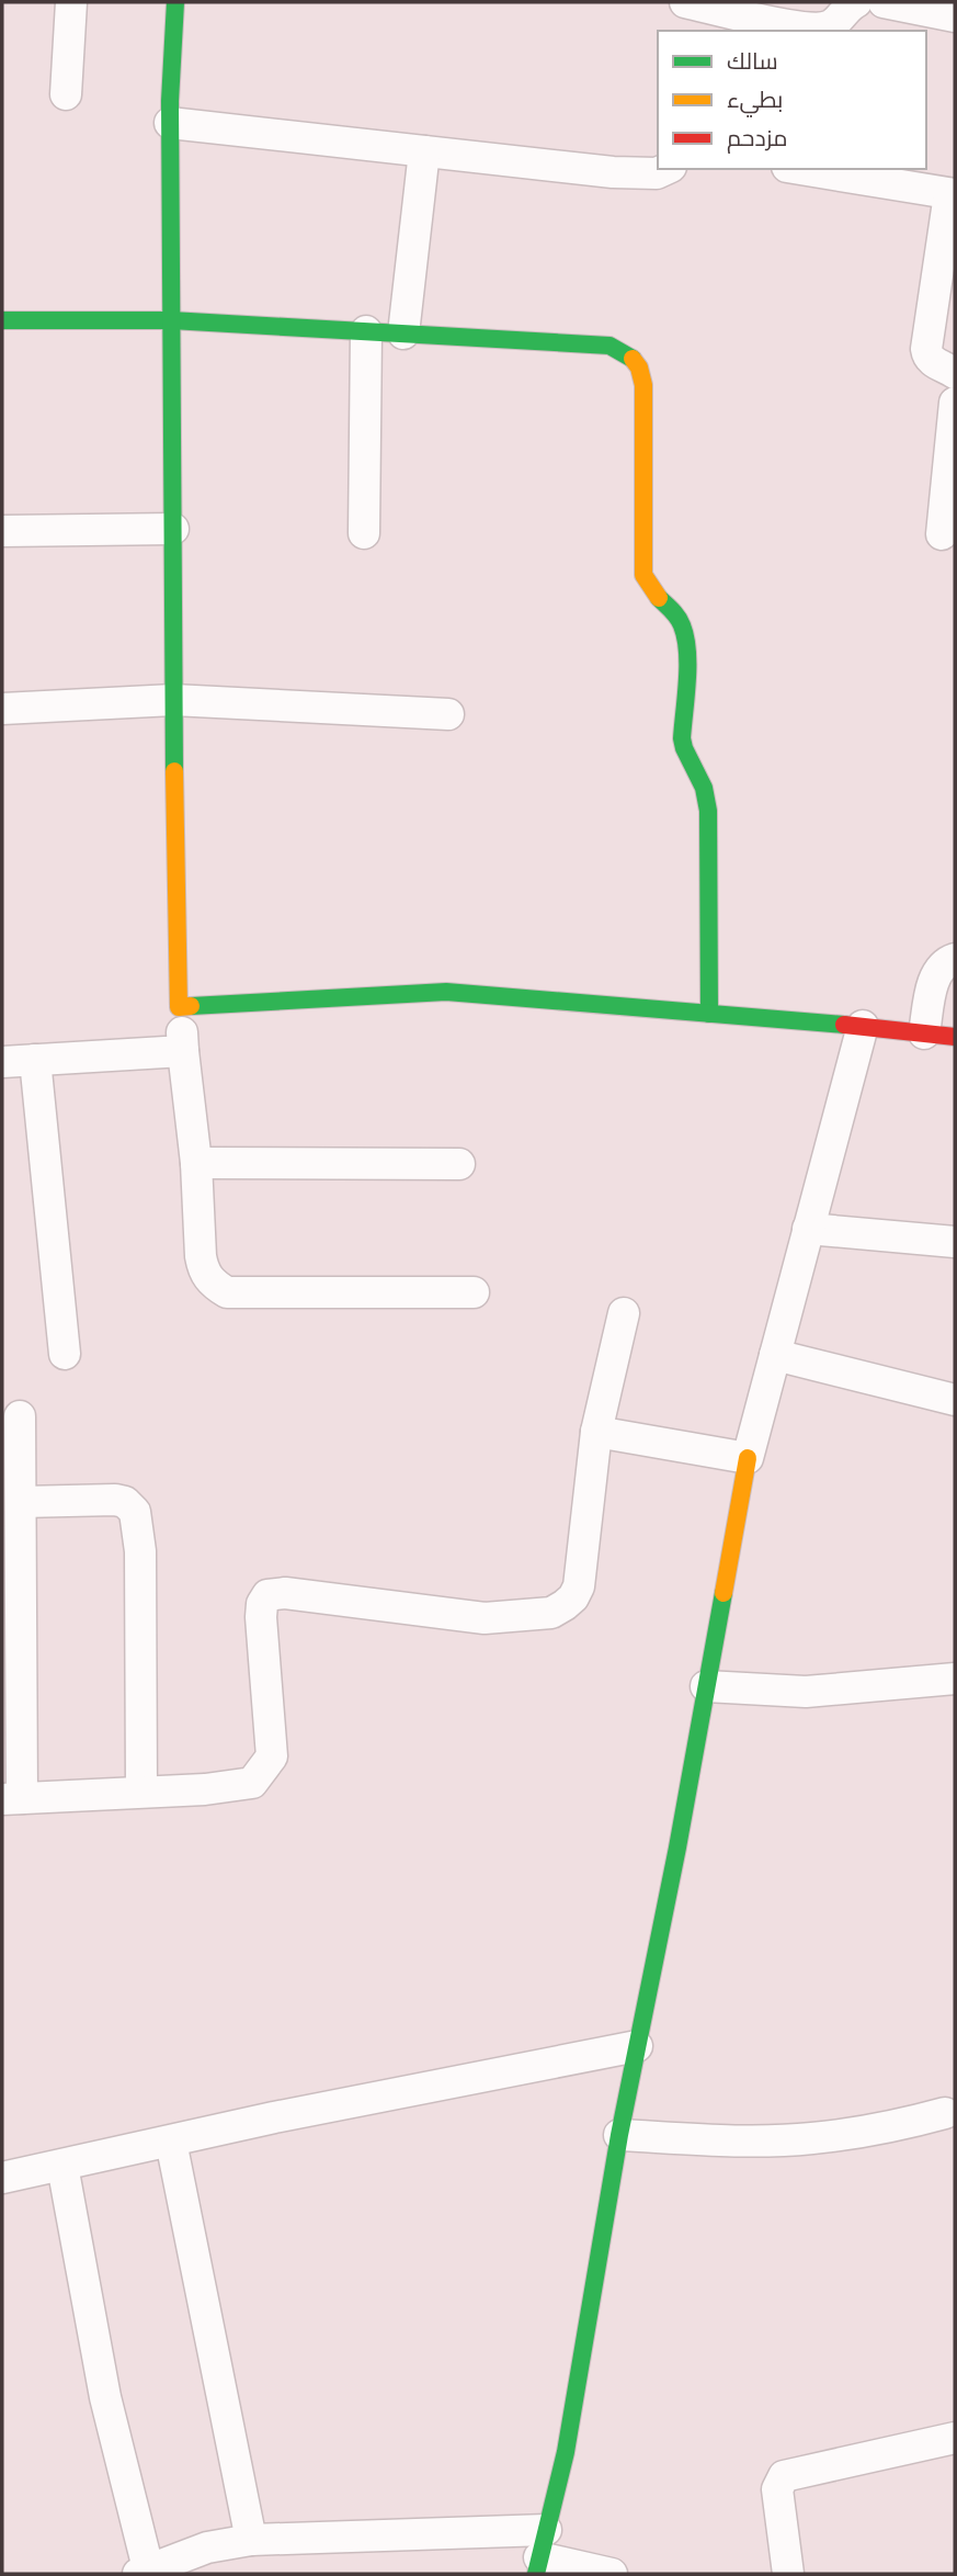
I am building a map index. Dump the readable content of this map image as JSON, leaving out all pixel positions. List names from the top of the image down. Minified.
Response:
{"legend":["سالك","بطيء","مزدحم"]}
